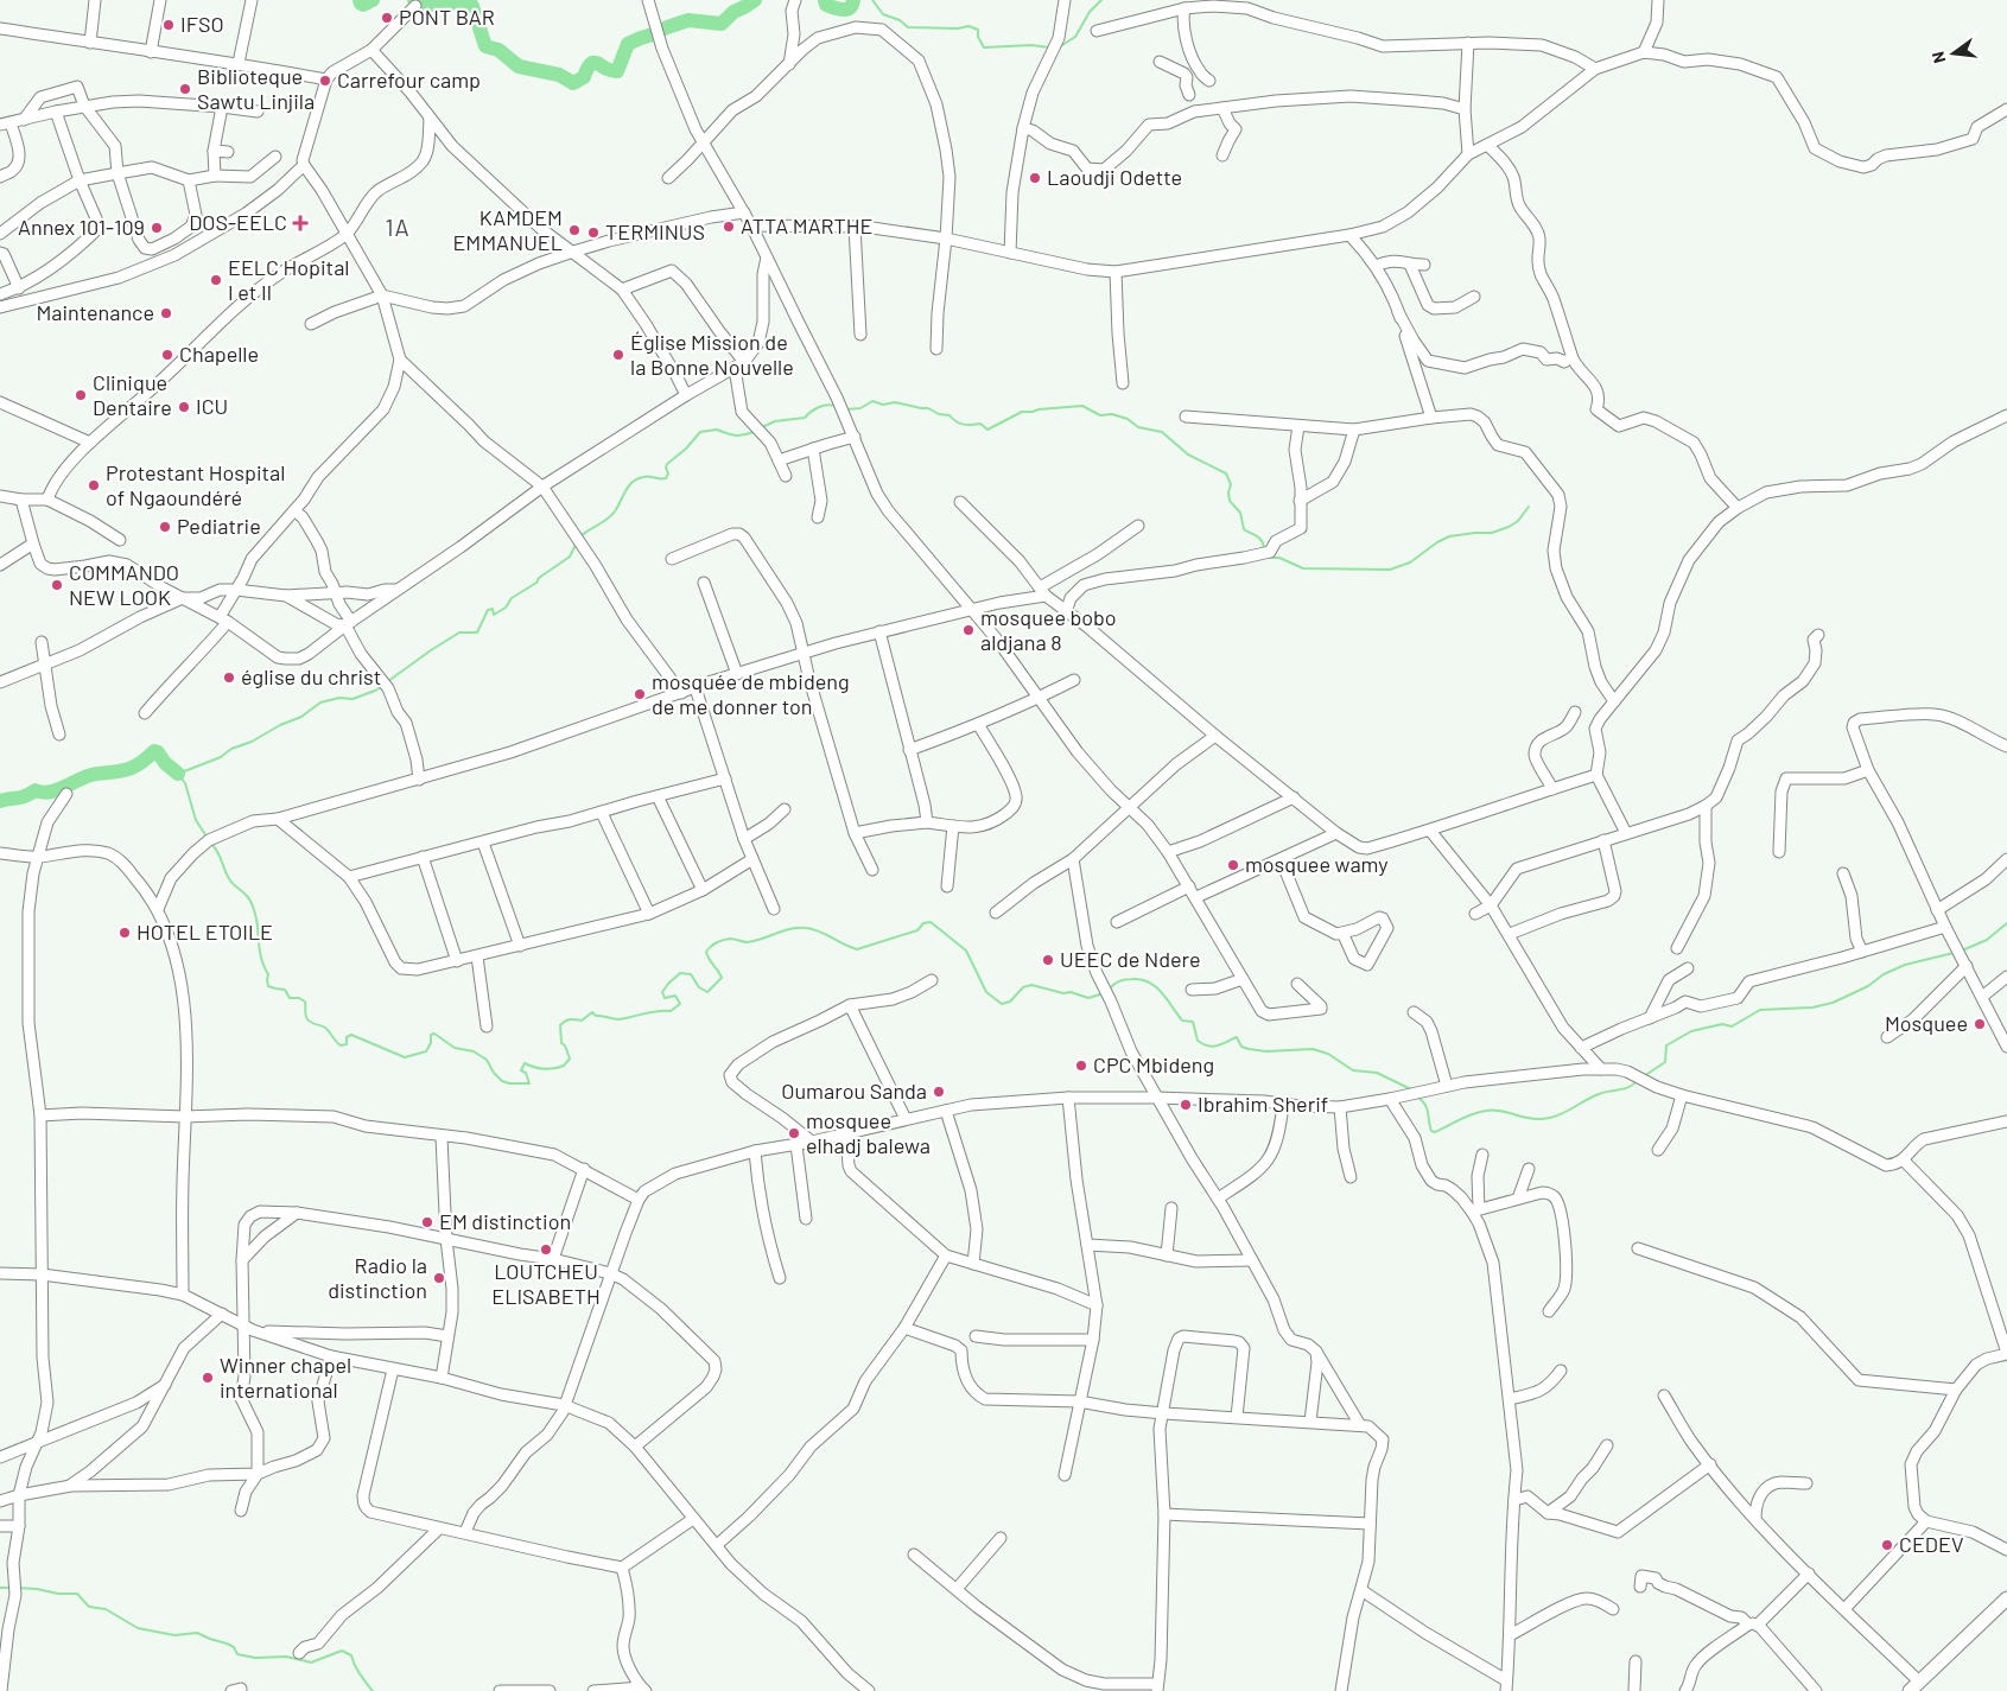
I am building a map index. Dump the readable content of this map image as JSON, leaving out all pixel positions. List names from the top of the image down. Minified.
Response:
{"districts":["1A"],"places":{"other":["PONT BAR","IFSO","Carrefour camp","Biblioteque Sawtu Linjila","Laoudji Odette","ATTA MARTHE","Annex 101-109","KAMDEM EMMANUEL","TERMINUS","EELC Hopital I et II","Maintenance","Chapelle","Église Mission de la Bonne Nouvelle","Clinique Dentaire","ICU","Protestant Hospital of Ngaoundéré","Pediatrie","COMMANDO NEW LOOK","mosquee bobo aldjana 8","église du christ","mosquée de mbideng de me donner ton","mosquee wamy","HOTEL ETOILE","UEEC de Ndere","Mosquee","CPC Mbideng","Oumarou Sanda","Ibrahim Sherif","mosquee elhadj balewa","EM distinction","LOUTCHEU ELISABETH","Radio la distinction","Winner chapel international","CEDEV"],"health":["DOS-EELC"]},"north":"left"}
